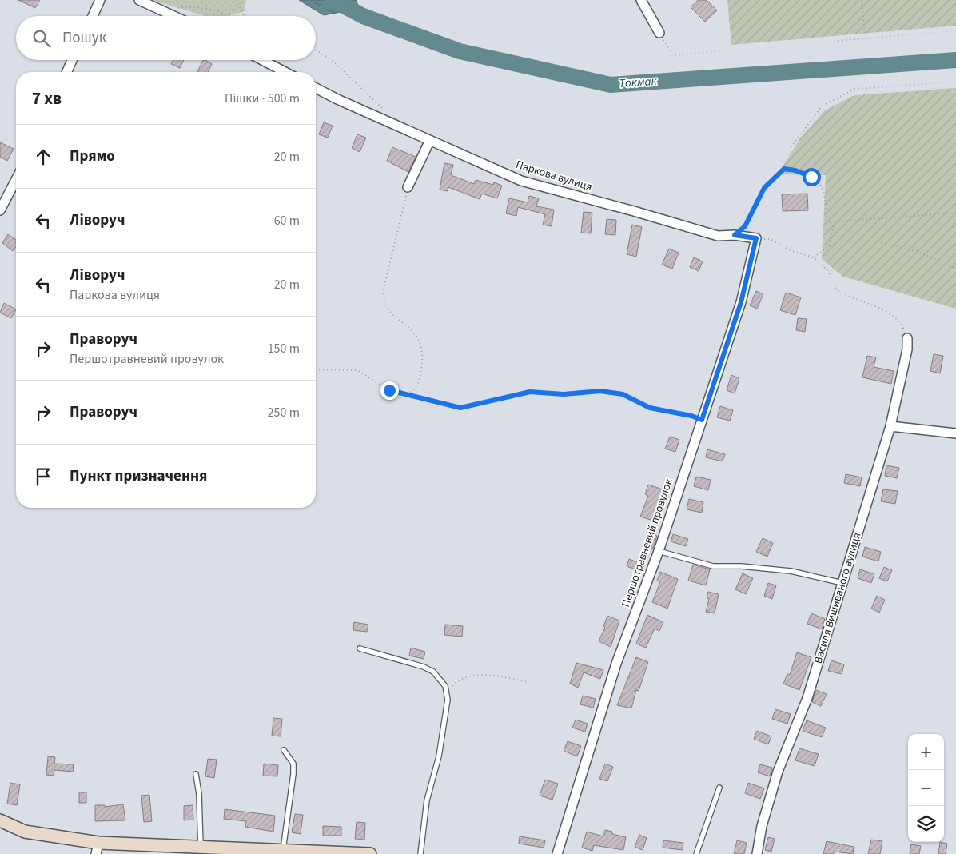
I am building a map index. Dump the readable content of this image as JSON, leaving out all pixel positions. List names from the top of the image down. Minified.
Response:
{"streets":{"street":["Паркова вулиця","Першотравневий провулок","Василя Вишиваного вулиця"]},"crossings":[["Паркова вулиця","Першотравневий провулок"]],"water":["Токмак"],"page":{"search":"Пошук","heading":["7 хв","Пішки · 500 m"],"list":[["Прямо","20 m"],["Ліворуч","60 m"],["Ліворуч","Паркова вулиця","20 m"],["Праворуч","Першотравневий провулок","150 m"],["Праворуч","250 m"],"Пункт призначення"],"map_buttons":["+","−"]}}
